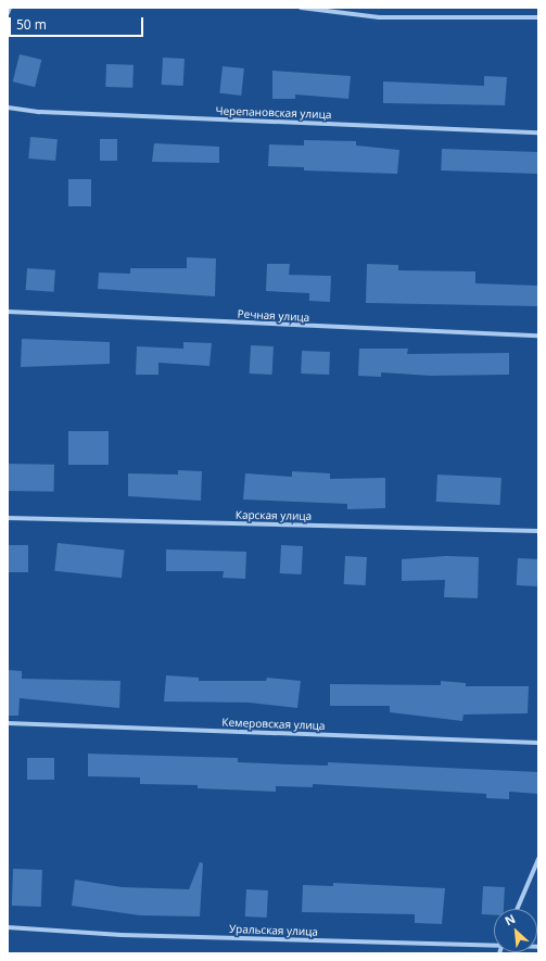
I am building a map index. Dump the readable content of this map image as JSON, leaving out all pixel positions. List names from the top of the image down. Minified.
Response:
{"streets":{"street":["Черепановская улица","Речная улица","Карская улица","Кемеровская улица","Уральская улица"]},"scale_bar":"50 m","north":"top left"}
